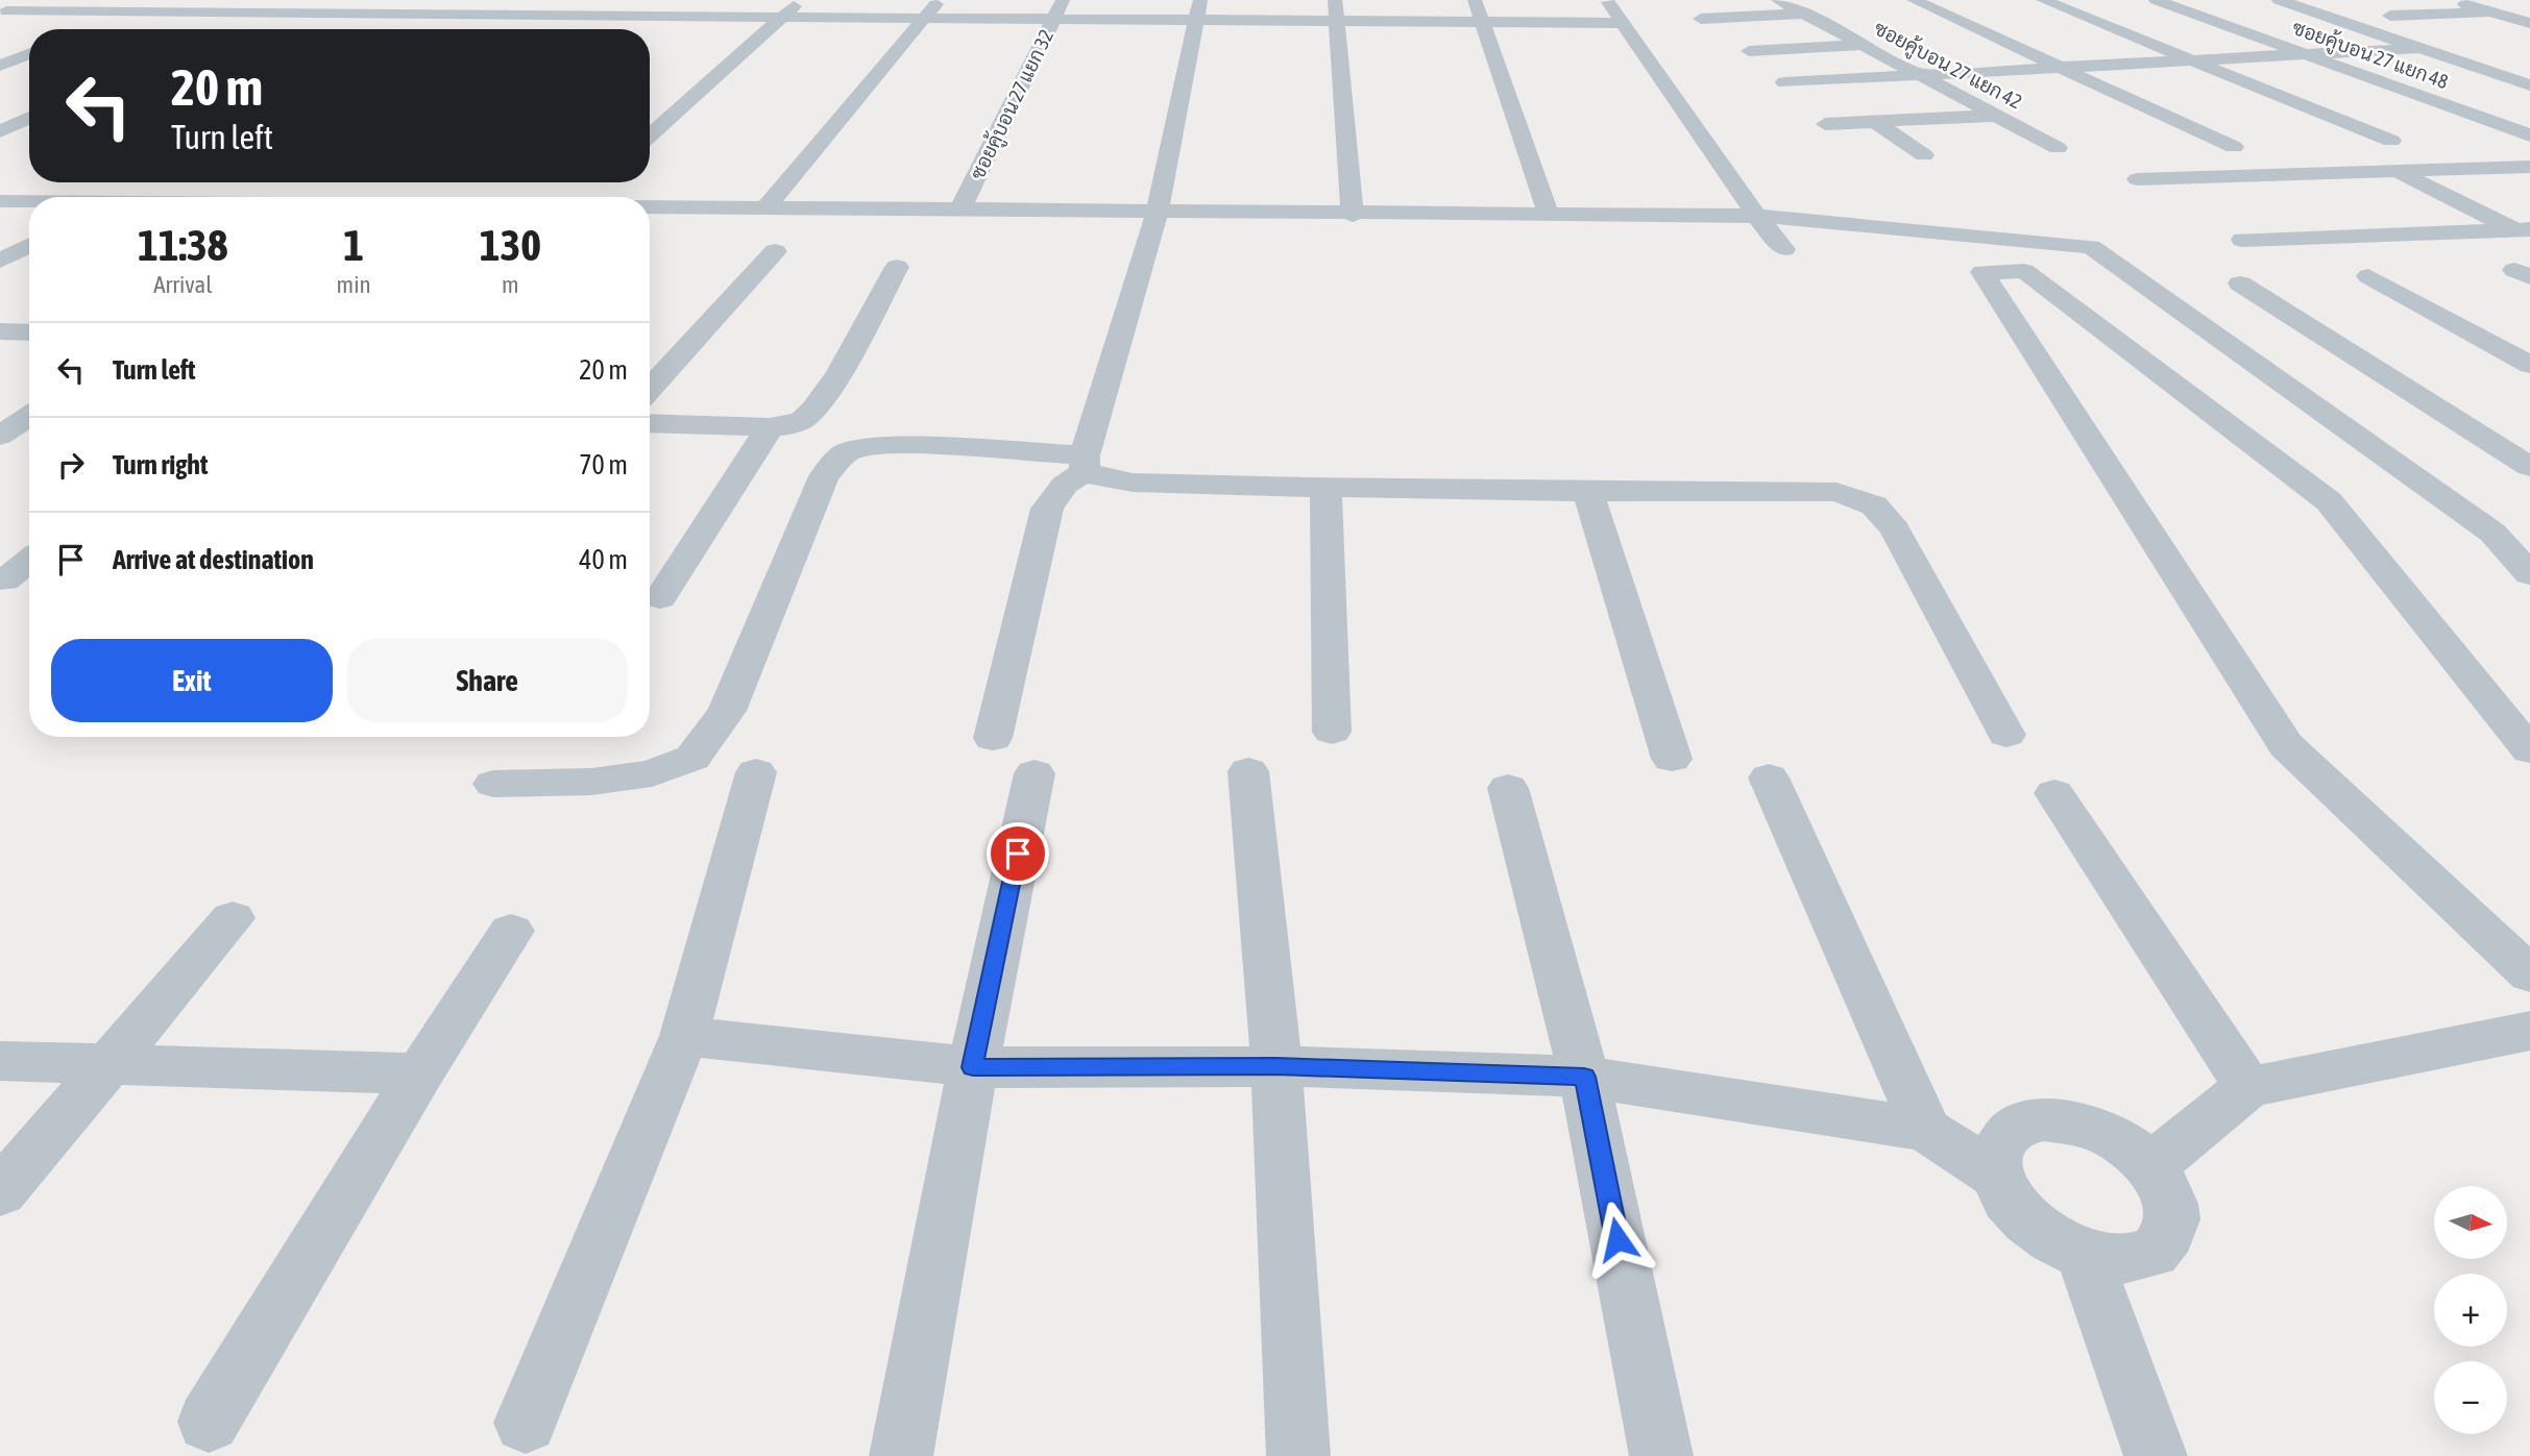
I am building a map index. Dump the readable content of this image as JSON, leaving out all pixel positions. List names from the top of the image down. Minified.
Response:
{"streets":{"street":["ซอยคู้บอน 27 แยก 48","ซอยคู้บอน 27 แยก 42","ซอยคู้บอน 27 แยก 32"]},"north":"right","page":{"turn":["20 m","Turn left"],"eta":["11:38","Arrival","1","min","130","m"],"list":[{"name":"Turn left","value":"20 m"},{"name":"Turn right","value":"70 m"},{"name":"Arrive at destination","value":"40 m"}],"buttons":["Exit","Share"],"map_buttons":["+","−"]}}
